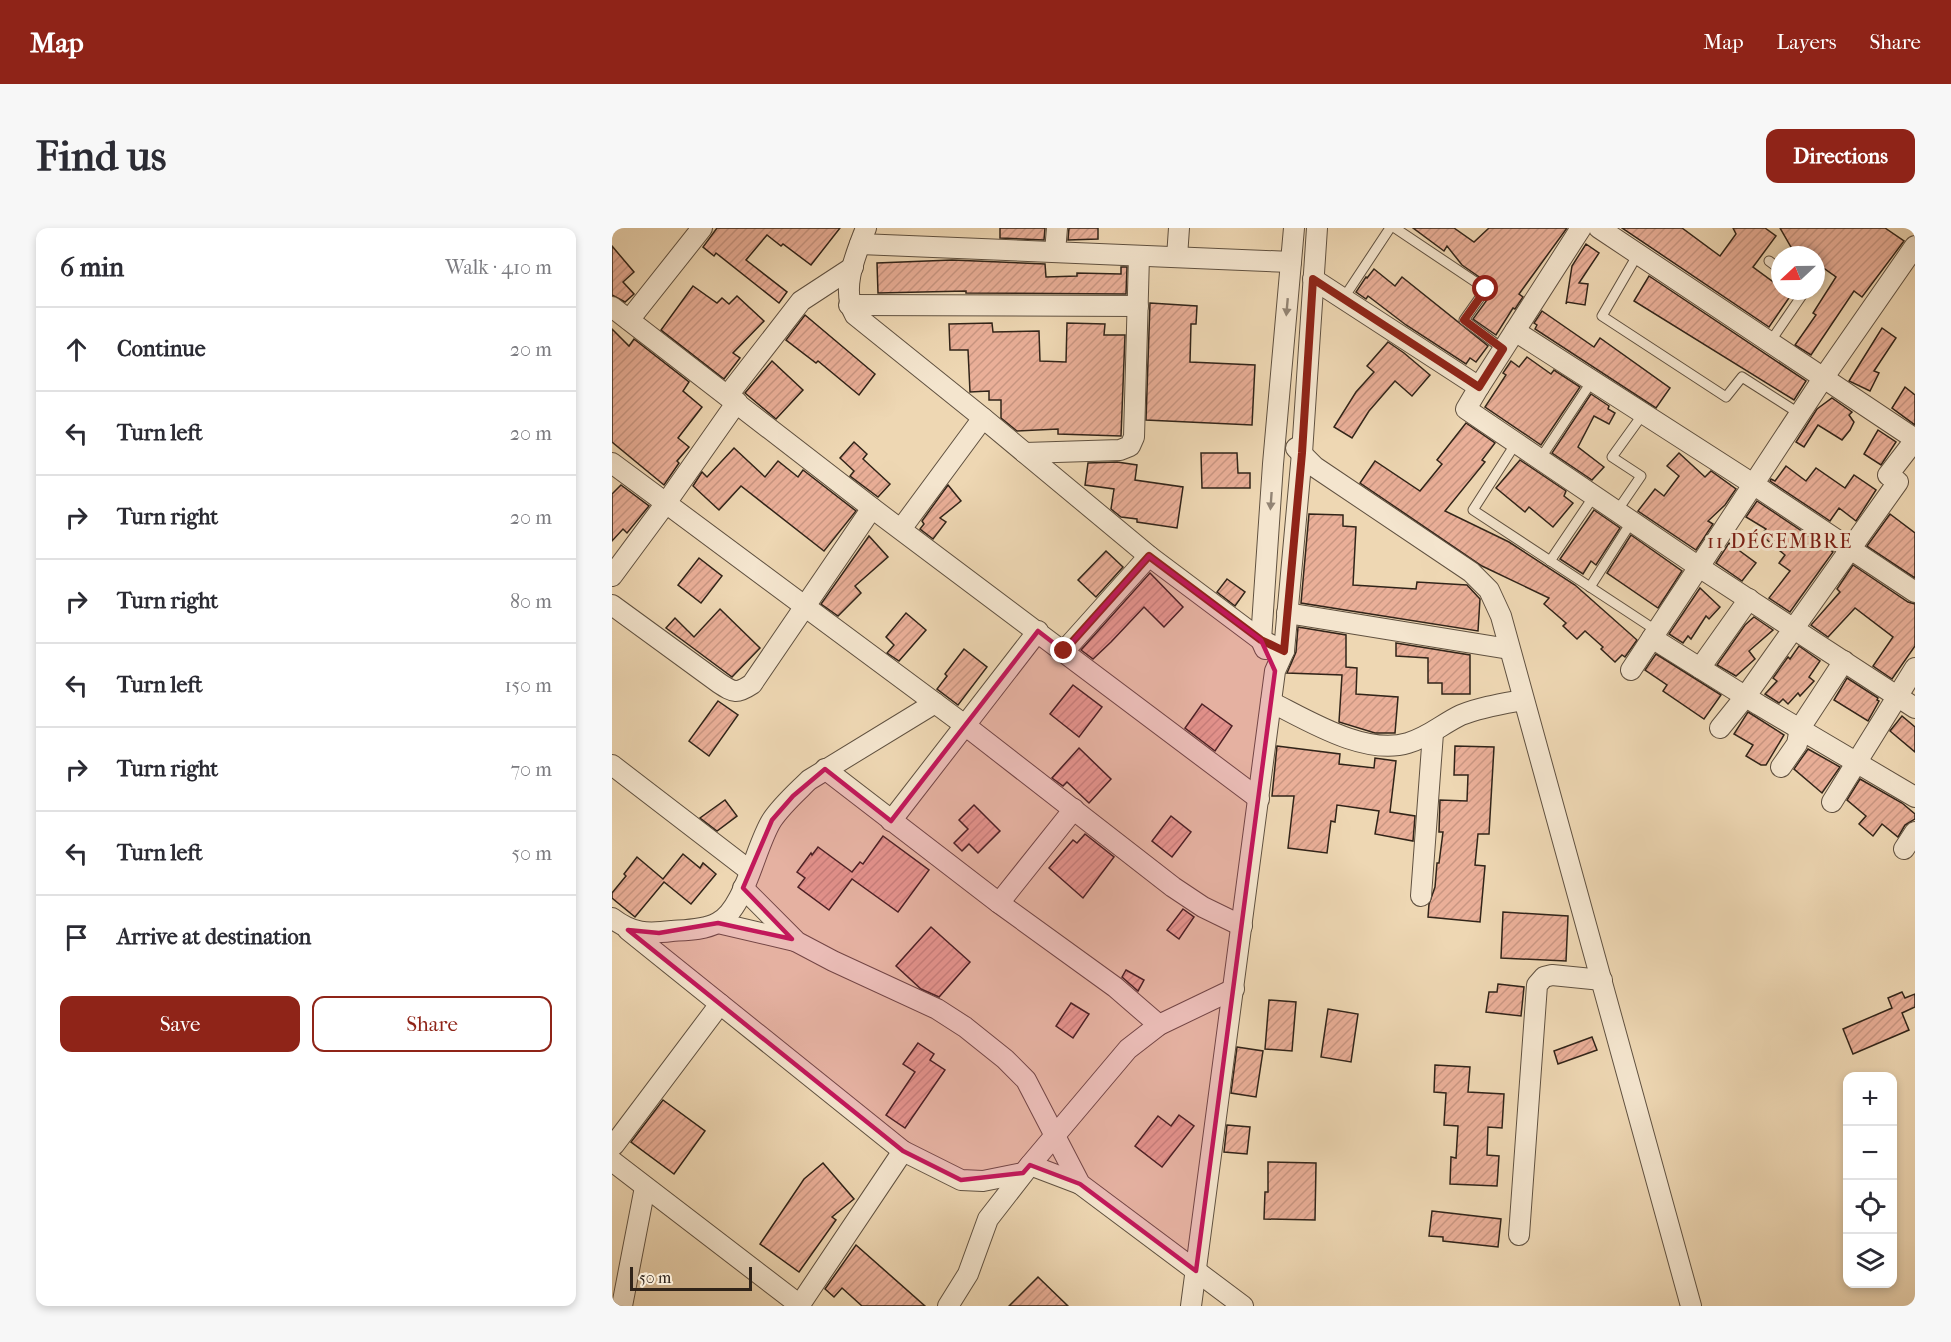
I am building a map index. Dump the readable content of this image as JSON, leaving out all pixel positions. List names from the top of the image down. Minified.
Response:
{"districts":["11 DÉCEMBRE"],"scale_bar":"50 m","north":"left","page":{"header":"Map","nav":["Map","Layers","Share"],"buttons":["Directions",["Save","Share"]],"title":"Find us","heading":["6 min","Walk · 410 m"],"list":[["Continue","20 m"],["Turn left","20 m"],["Turn right","20 m"],["Turn right","80 m"],["Turn left","150 m"],["Turn right","70 m"],["Turn left","50 m"],"Arrive at destination"],"map_buttons":["+","−"],"scale":"50 m"}}
